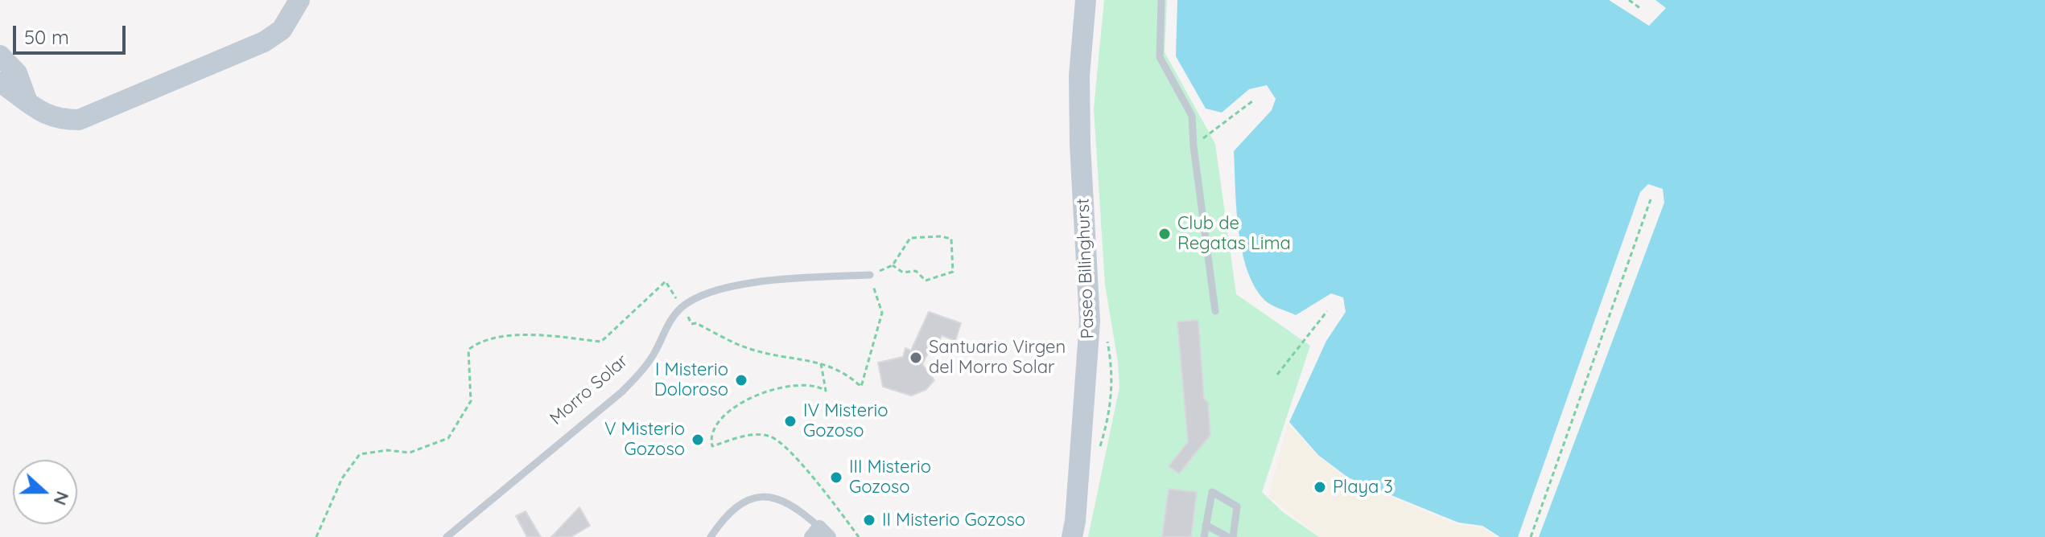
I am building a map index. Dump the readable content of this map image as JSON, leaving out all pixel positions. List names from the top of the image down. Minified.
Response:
{"streets":{"main road":["Paseo Bilinghurst"],"lane":["Morro Solar"]},"places":["Club de Regatas Lima","Santuario Virgen del Morro Solar","I Misterio Doloroso","IV Misterio Gozoso","V Misterio Gozoso","III Misterio Gozoso","Playa 3","II Misterio Gozoso"],"scale_bar":"50 m","north":"right"}
